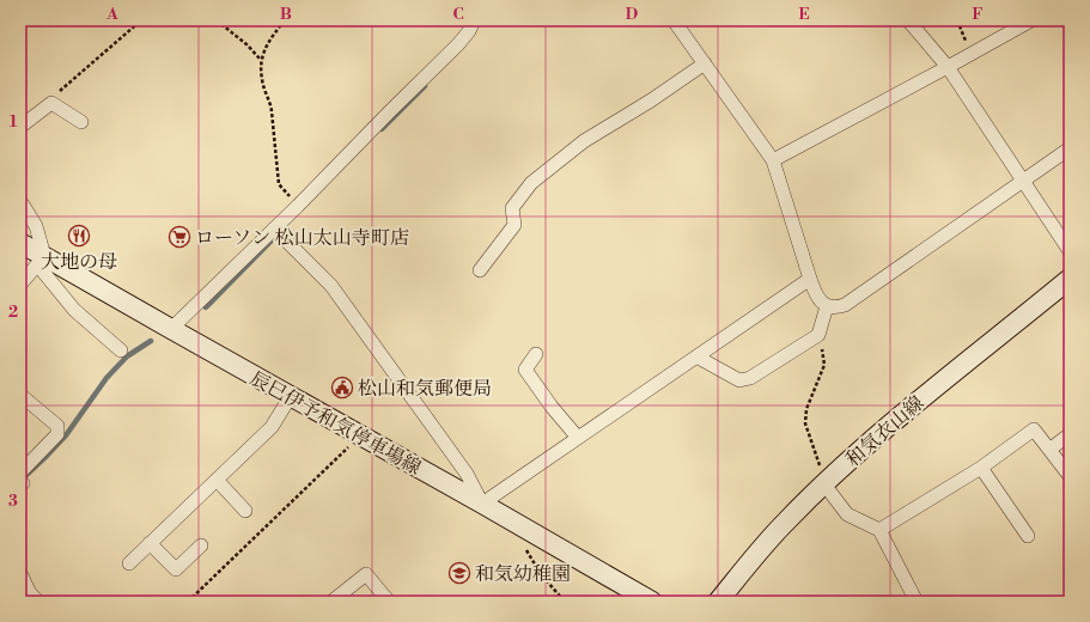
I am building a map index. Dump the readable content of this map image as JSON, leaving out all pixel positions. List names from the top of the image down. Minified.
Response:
{"streets":{"main road":["辰巳伊予和気停車場線","和気衣山線"]},"places":{"restaurant":["大地の母"],"supermarket":["ローソン 松山太山寺町店"],"public building":["松山和気郵便局"],"school or university":["和気幼稚園"]},"grid":{"columns":["A","B","C","D","E","F"],"rows":["1","2","3"]}}
